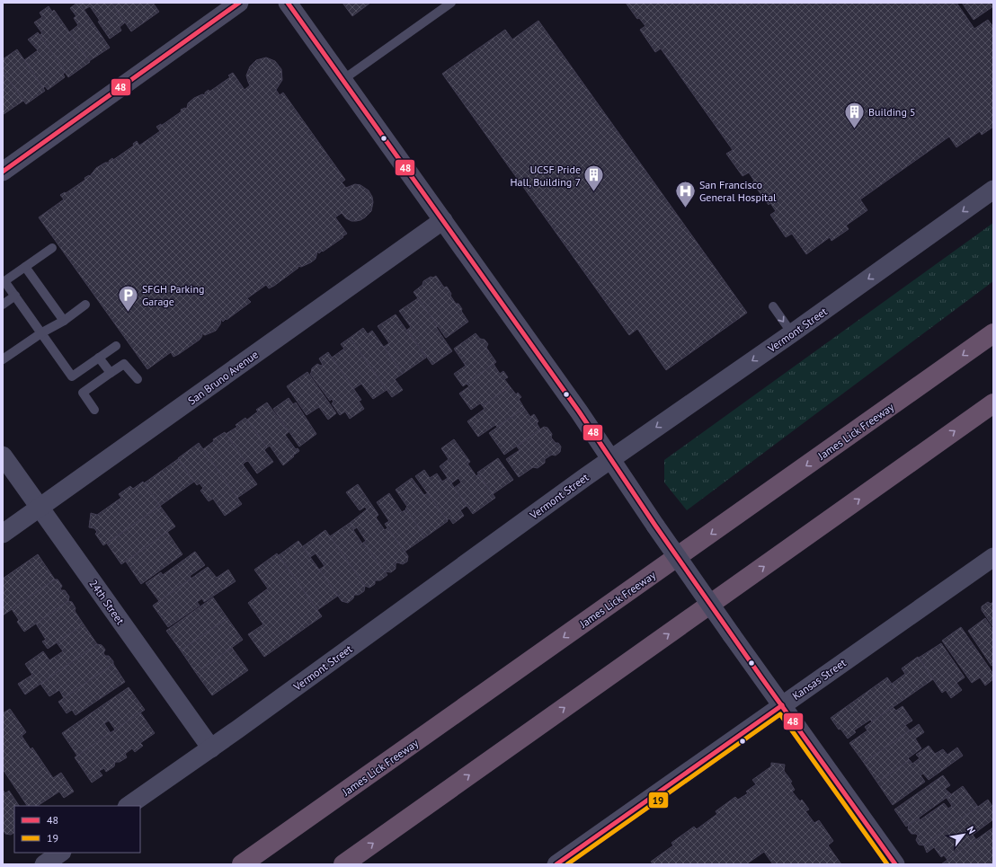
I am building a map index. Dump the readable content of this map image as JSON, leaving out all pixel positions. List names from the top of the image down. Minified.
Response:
{"streets":{"highway":["James Lick Freeway"],"street":["Vermont Street","San Bruno Avenue","24th Street","Kansas Street"]},"crossings":[["Vermont Street","24th Street"],["San Bruno Avenue","24th Street"]],"one_way":["Vermont Street"],"places":{"building":["Building 5","UCSF Pride Hall, Building 7"],"hospital":["San Francisco General Hospital"],"parking":["SFGH Parking Garage"]},"lines":["transit line 48","transit line 19"],"legend":["48","19"],"north":"top right"}
